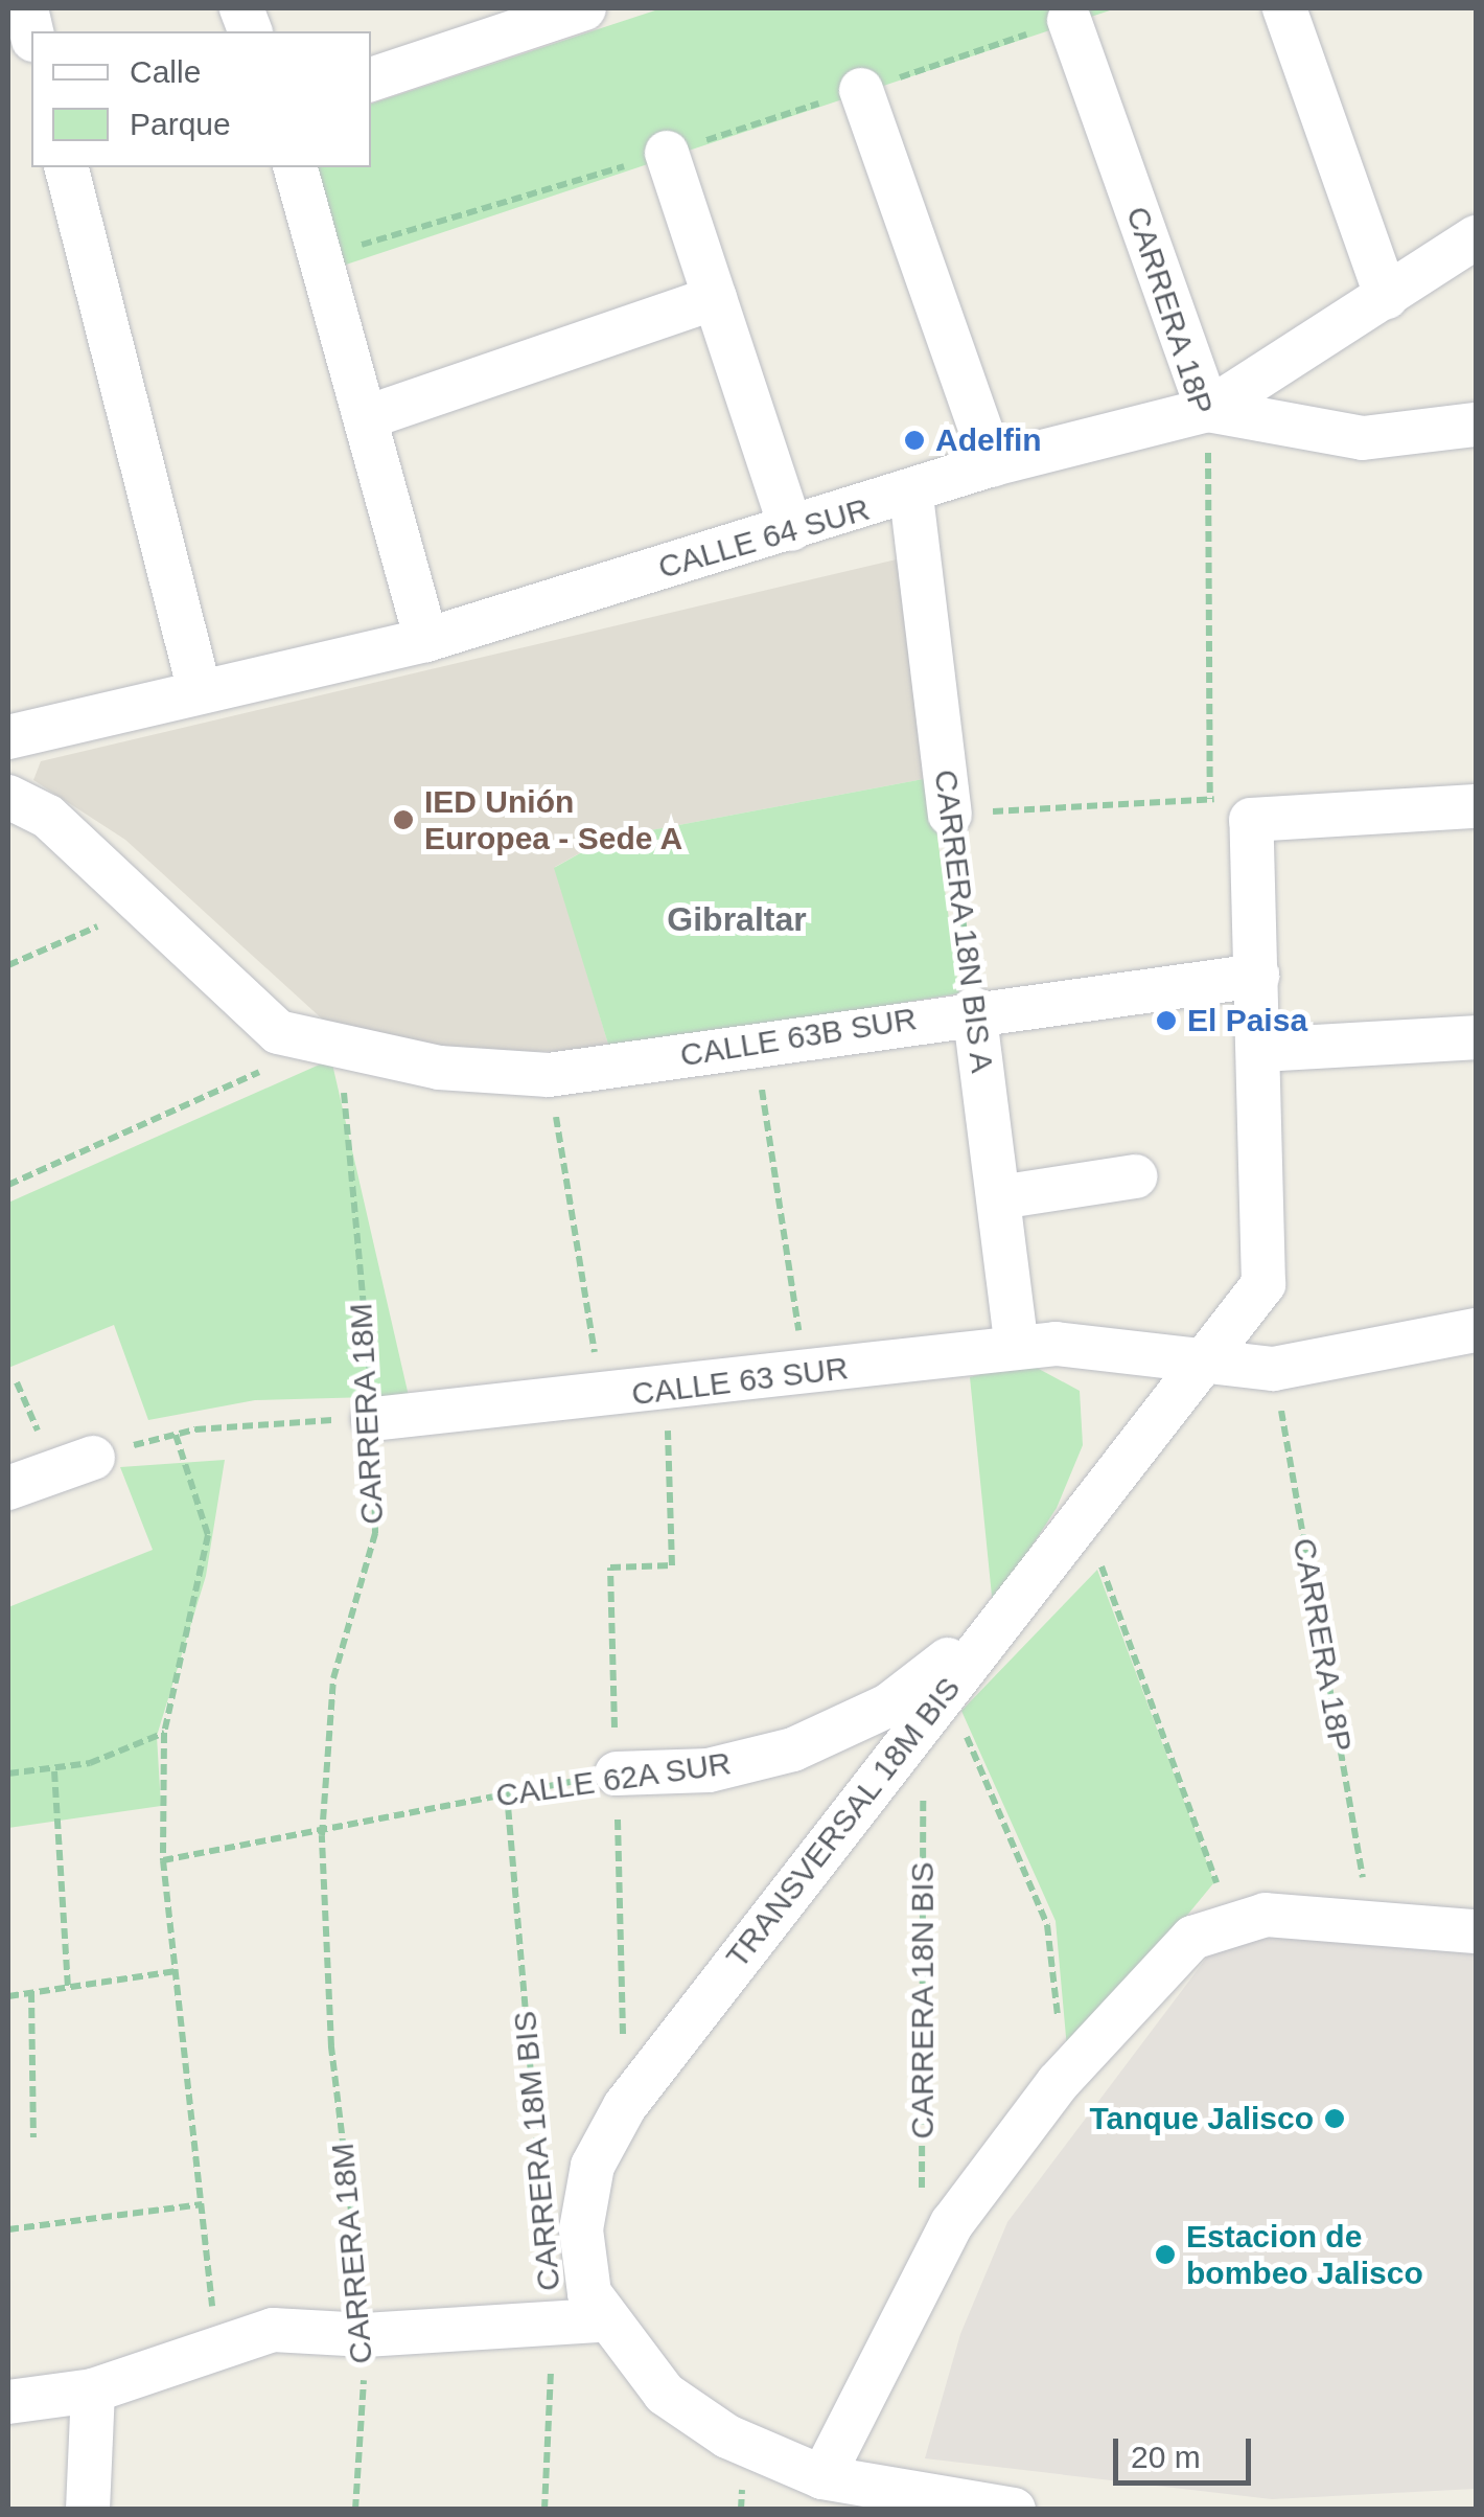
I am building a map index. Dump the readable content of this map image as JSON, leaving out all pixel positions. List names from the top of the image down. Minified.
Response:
{"streets":{"street":["CARRERA 18P","CALLE 64 SUR","CARRERA 18N BIS A","CALLE 63B SUR","CALLE 63 SUR","CALLE 62A SUR","TRANSVERSAL 18M BIS"],"path":["CARRERA 18M","CARRERA 18N BIS","CARRERA 18M BIS"]},"crossings":[["CARRERA 18P","CALLE 64 SUR"],["CARRERA 18P","CALLE 63 SUR"],["CALLE 64 SUR","CARRERA 18N BIS A"],["CARRERA 18N BIS A","CALLE 63B SUR"],["CARRERA 18N BIS A","CALLE 63 SUR"],["CALLE 63B SUR","CARRERA 18M"],["CALLE 63 SUR","CARRERA 18M"],["CALLE 63 SUR","TRANSVERSAL 18M BIS"],["CARRERA 18M","CALLE 62A SUR"],["CALLE 62A SUR","TRANSVERSAL 18M BIS"],["CALLE 62A SUR","CARRERA 18M BIS"],["TRANSVERSAL 18M BIS","CARRERA 18N BIS"]],"districts":["Gibraltar"],"places":["Adelfin","IED Unión Europea - Sede A","El Paisa","Tanque Jalisco","Estacion de bombeo Jalisco"],"legend":["Calle","Parque"],"scale_bar":"20 m"}
